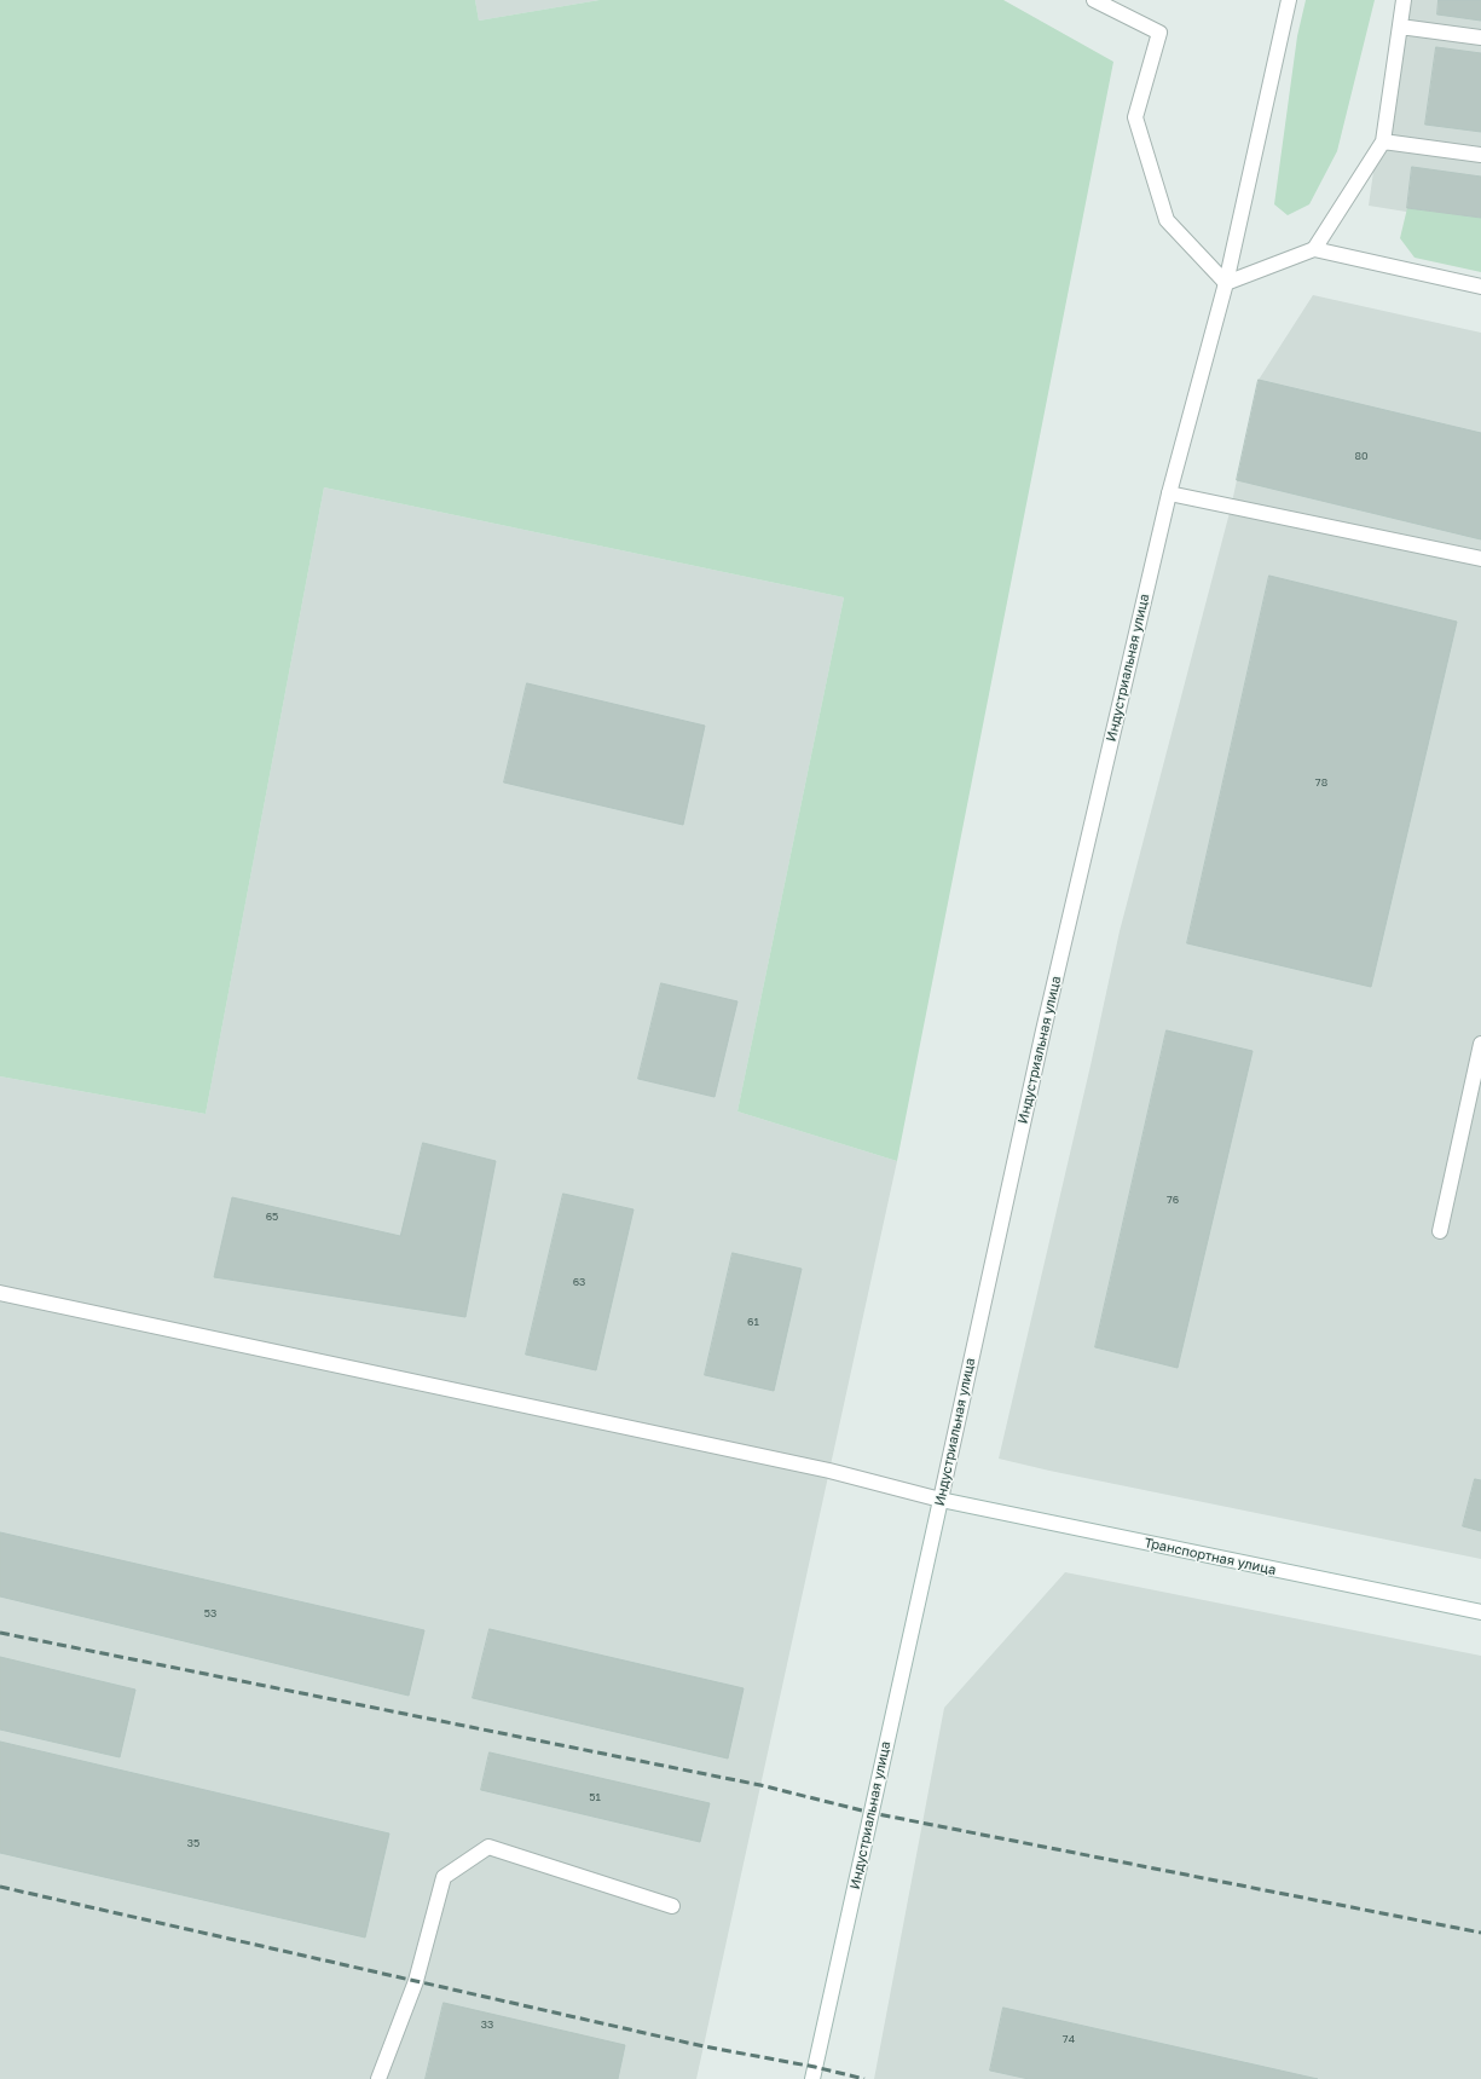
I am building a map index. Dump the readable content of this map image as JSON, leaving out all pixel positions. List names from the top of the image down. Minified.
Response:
{"streets":{"street":["Индустриальная улица","Транспортная улица"]},"crossings":[["Индустриальная улица","Транспортная улица"]],"house_numbers":["80","78","76","65","63","61","53","51","35","33","74"]}
